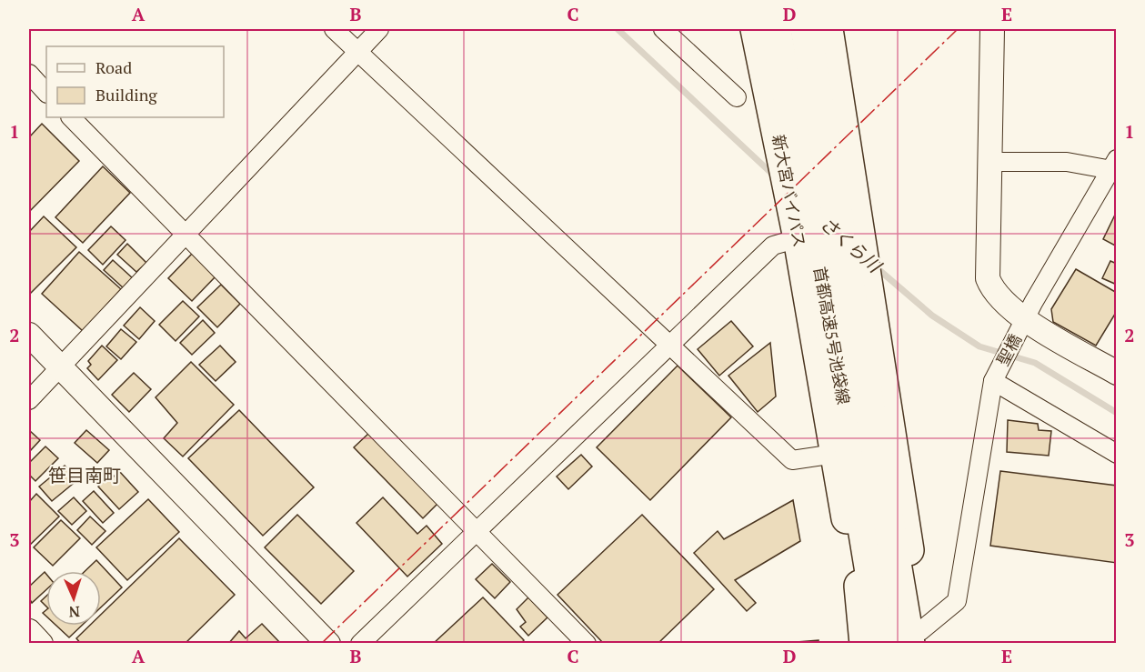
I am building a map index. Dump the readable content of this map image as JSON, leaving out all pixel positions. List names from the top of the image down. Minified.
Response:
{"streets":{"highway":["新大宮バイパス","首都高速5号池袋線"],"street":["聖橋"]},"crossings":[["首都高速5号池袋線","聖橋"]],"districts":["笹目南町"],"water":["さくら川"],"legend":["Road","Building"],"north":"bottom","grid":{"columns":["A","B","C","D","E"],"rows":["1","2","3"]}}
